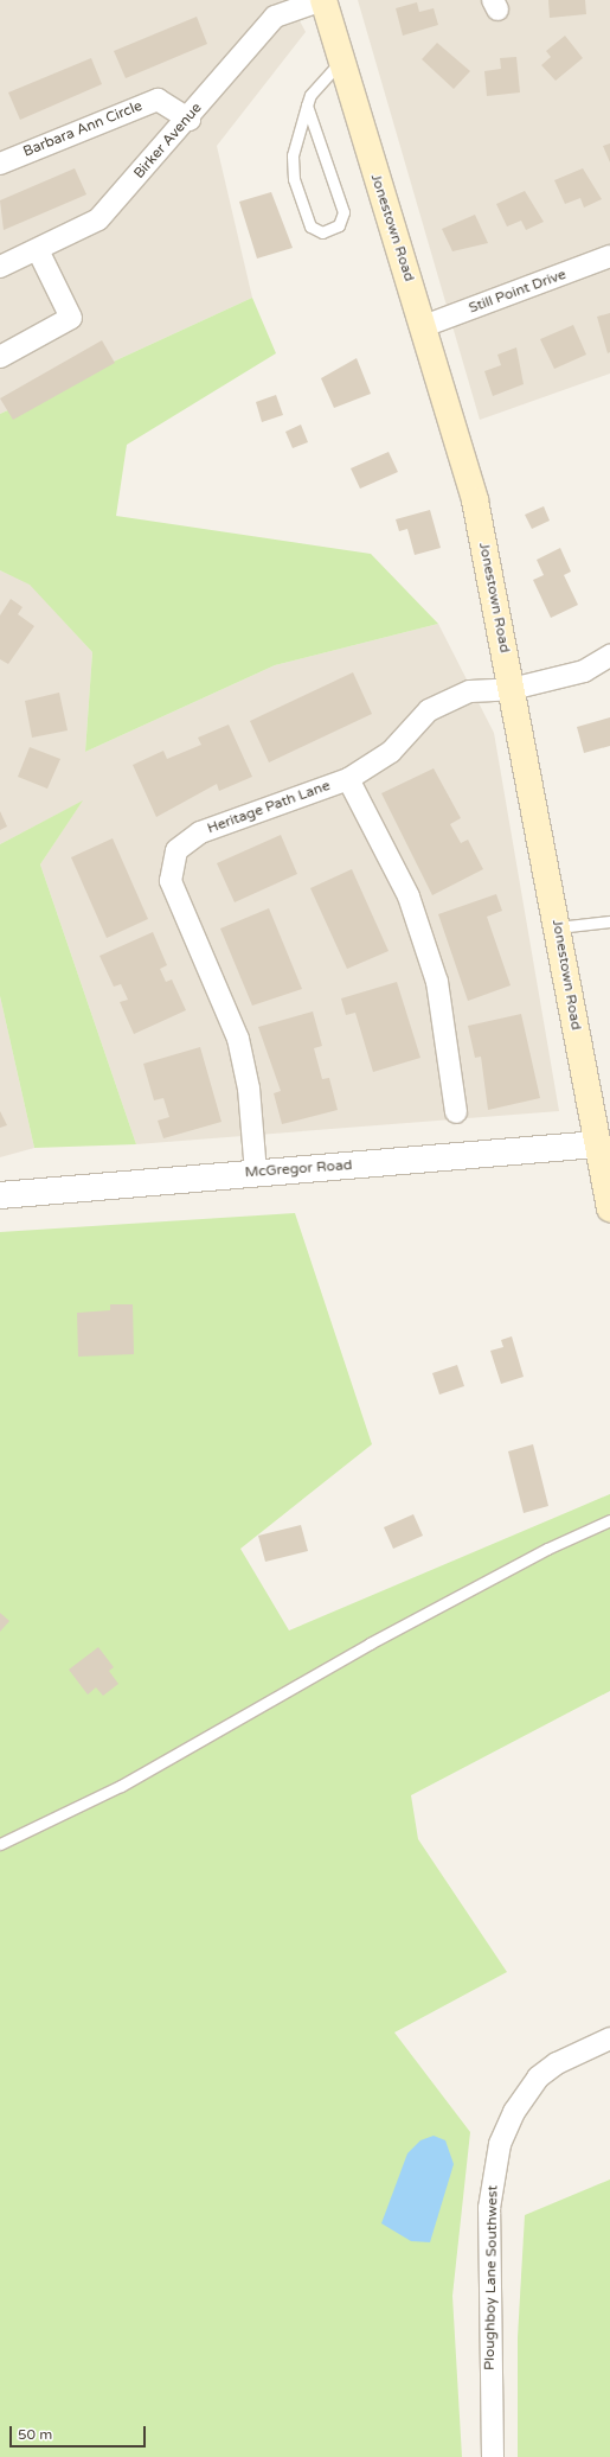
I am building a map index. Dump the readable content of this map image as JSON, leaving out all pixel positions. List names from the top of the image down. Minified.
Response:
{"streets":{"main road":["Jonestown Road"],"street":["Barbara Ann Circle","Birker Avenue","Still Point Drive","Heritage Path Lane","McGregor Road","Ploughboy Lane Southwest"]},"crossings":[["Barbara Ann Circle","Birker Avenue"],["Birker Avenue","Jonestown Road"],["Jonestown Road","Still Point Drive"],["Jonestown Road","Heritage Path Lane"],["Jonestown Road","McGregor Road"],["Heritage Path Lane","McGregor Road"]],"scale_bar":"50 m"}
